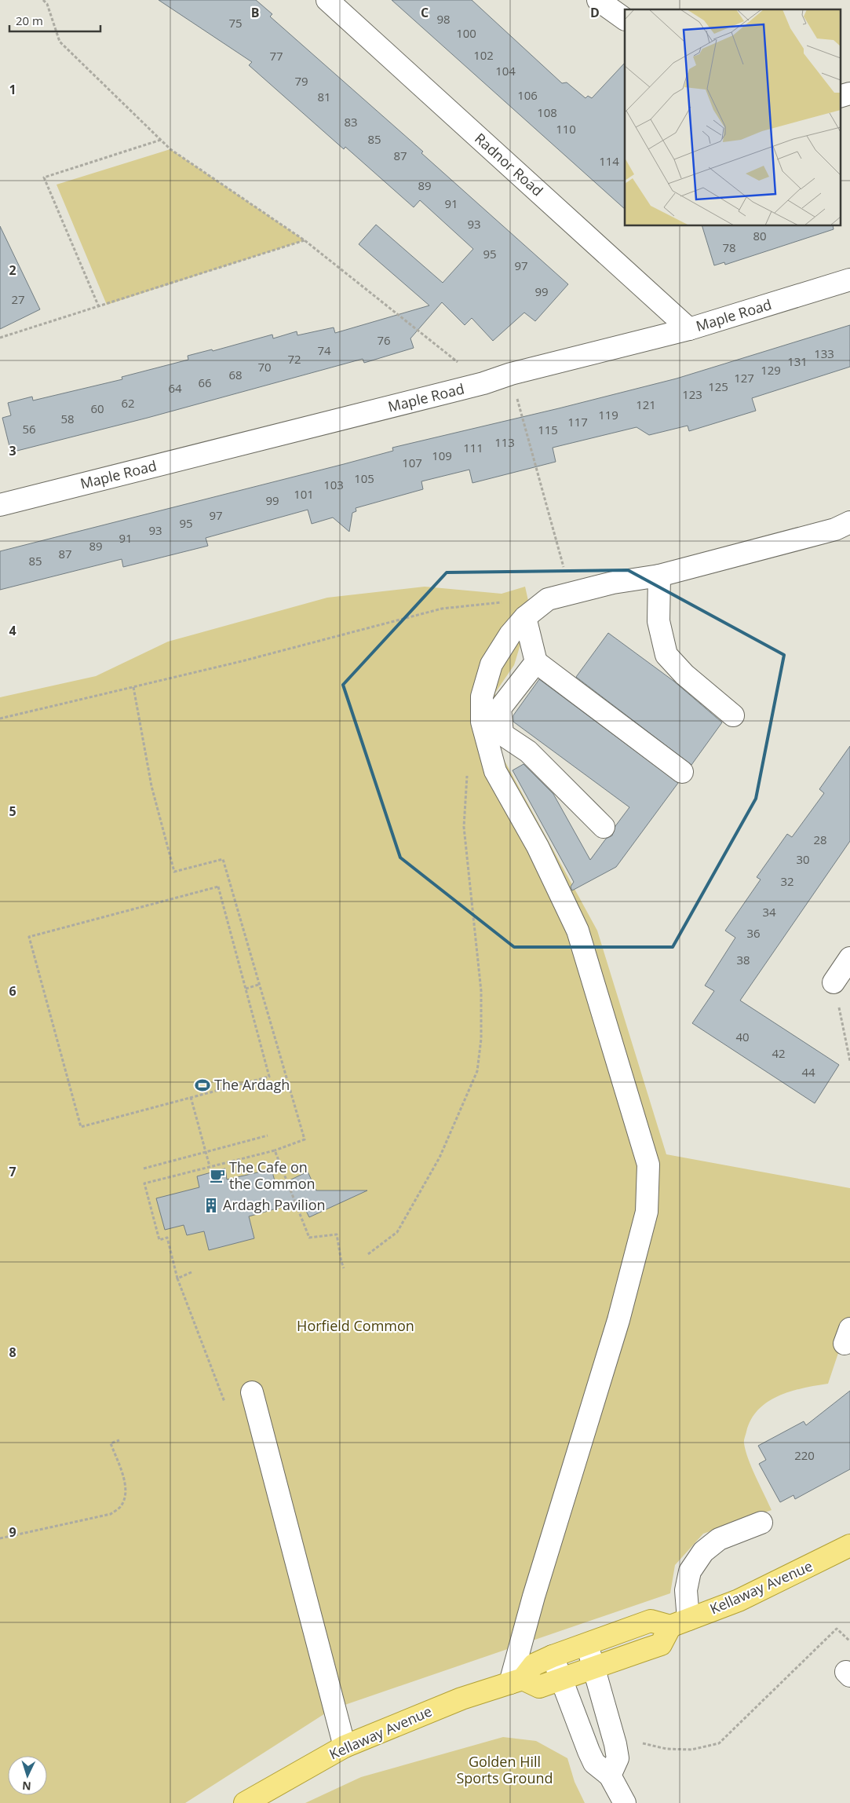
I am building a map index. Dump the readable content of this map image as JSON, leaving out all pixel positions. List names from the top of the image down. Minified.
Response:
{"streets":{"main road":["Kellaway Avenue"],"street":["Radnor Road","Maple Road"]},"crossings":[["Radnor Road","Maple Road"]],"parks":["Horfield Common","Golden Hill Sports Ground"],"places":{"sports":["The Ardagh"],"cafe":["The Cafe on the Common"],"building":["Ardagh Pavilion"]},"house_numbers":["98","75","100","102","77","104","79","106","81","108","83","110","85","87","114","89","91","93","80","78","95","97","99","27","76","74","133","72","131","70","129","68","127","66","125","64","123","62","121","60","119","58","117","56","115","113","111","109","107","105","103","101","99","97","95","93","91","89","87","85","28","30","32","34","36","38","40","42","44","220"],"scale_bar":"20 m","north":"bottom","grid":{"columns":["B","C","D"],"rows":["1","2","3","4","5","6","7","8","9"]}}
